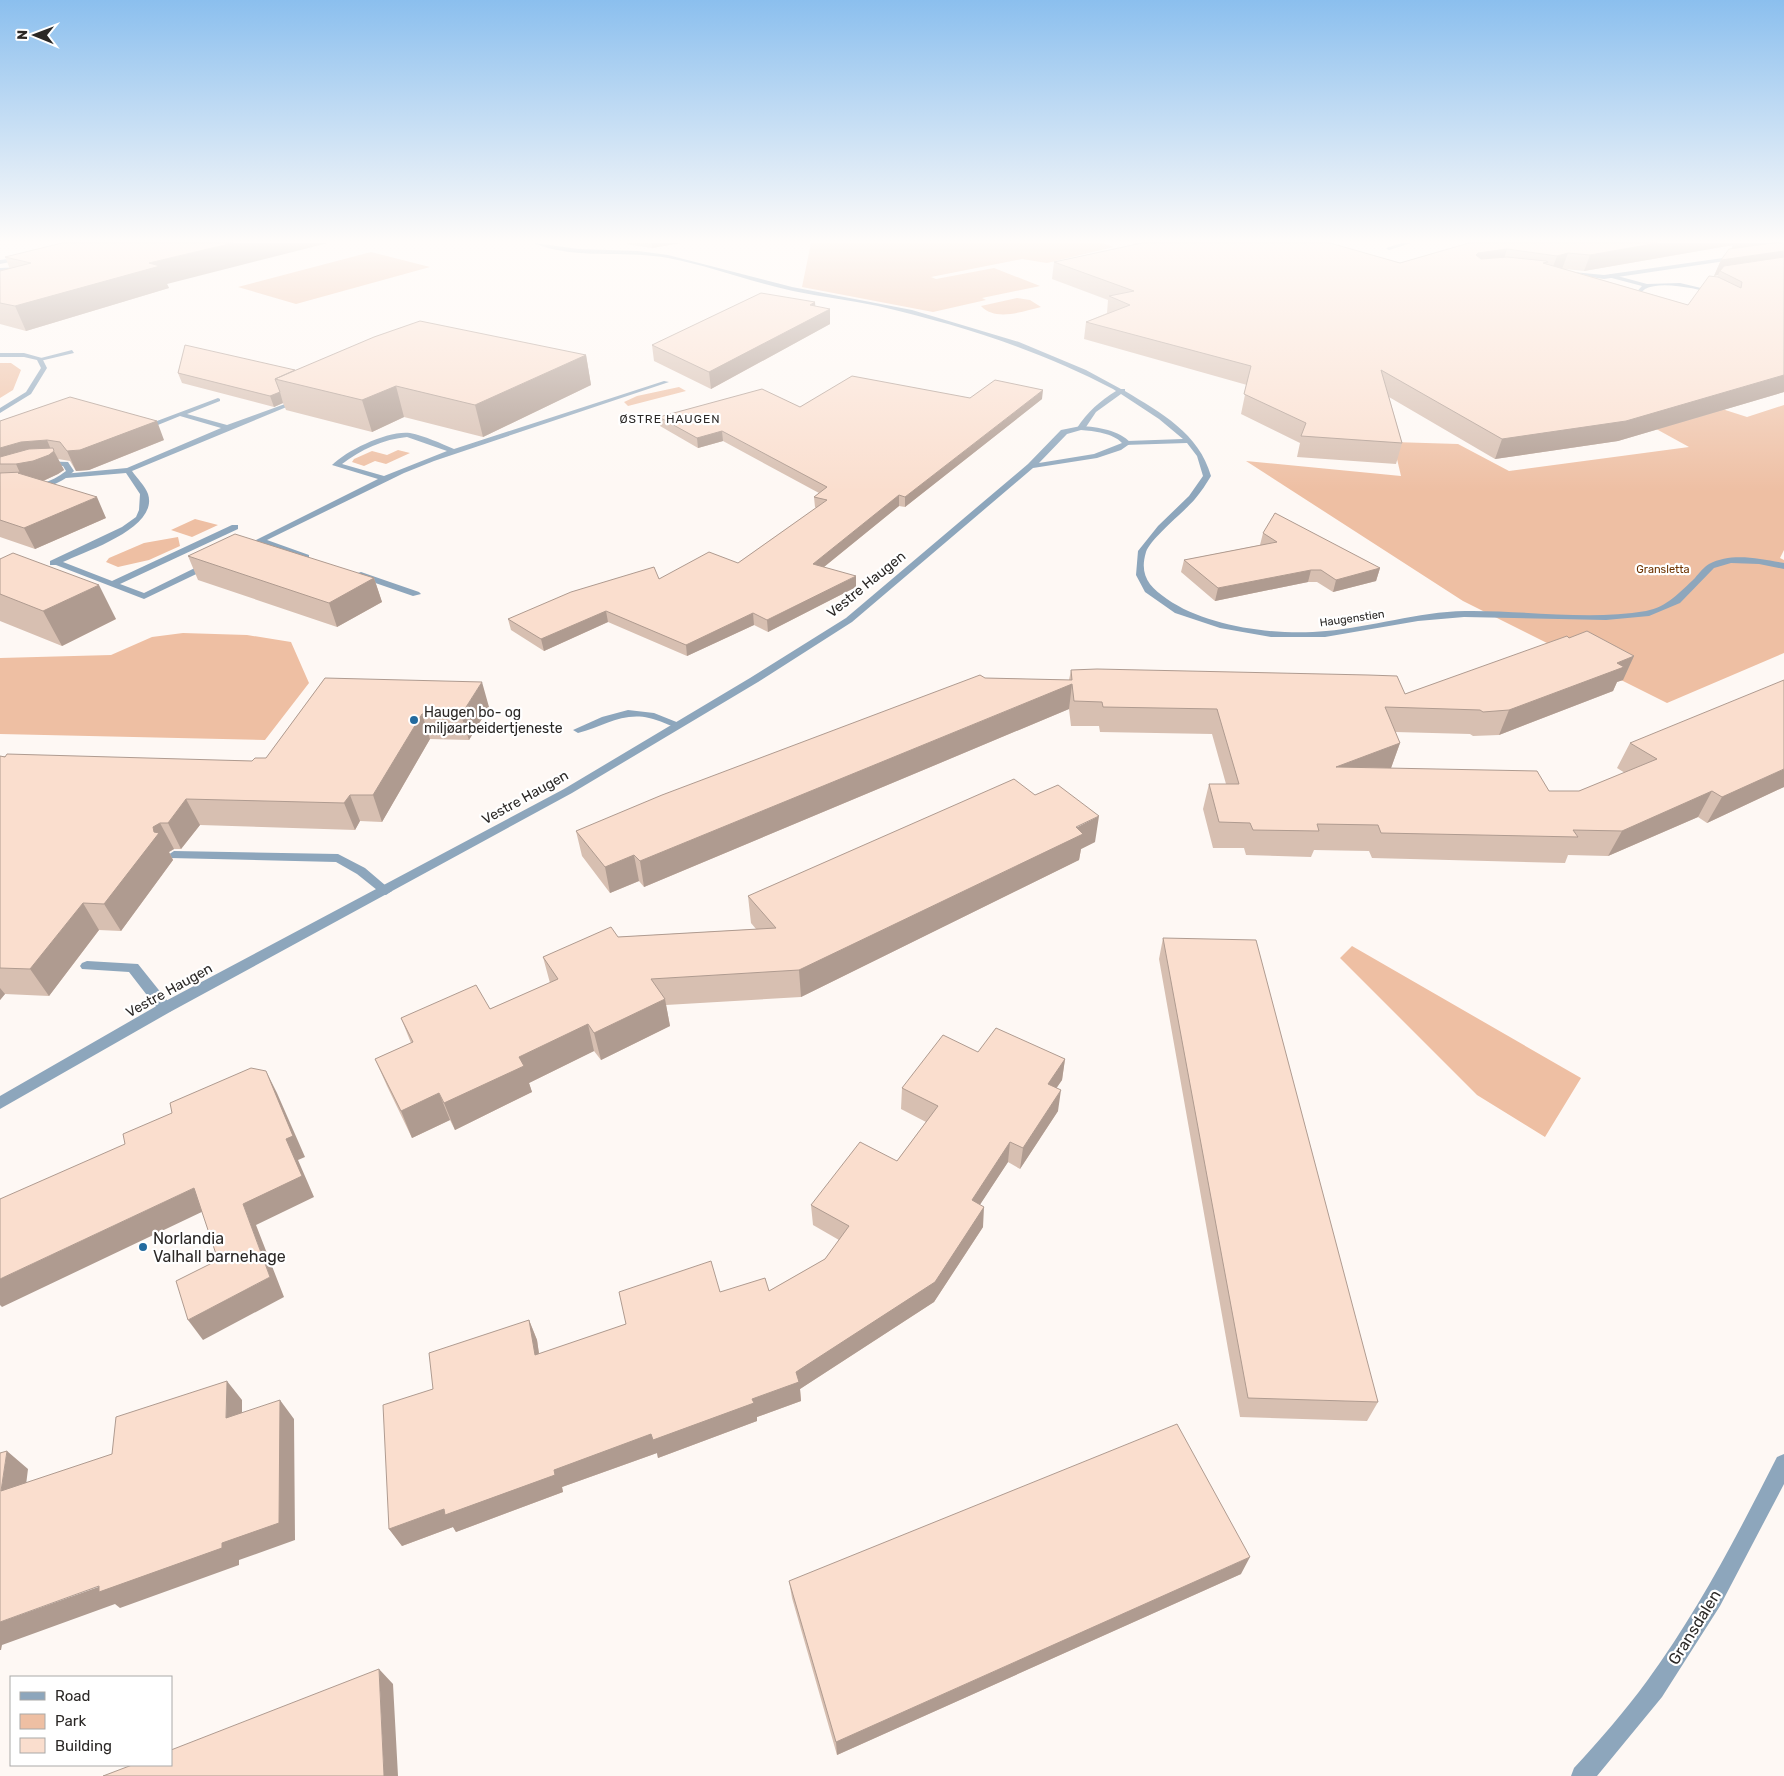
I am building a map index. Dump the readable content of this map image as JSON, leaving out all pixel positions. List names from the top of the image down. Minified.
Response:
{"streets":{"street":["Vestre Haugen","Haugenstien","Gransdalen"]},"districts":["ØSTRE HAUGEN"],"parks":["Gransletta"],"places":["Haugen bo- og miljøarbeidertjeneste","Norlandia Valhall barnehage"],"legend":["Road","Park","Building"],"north":"left"}
